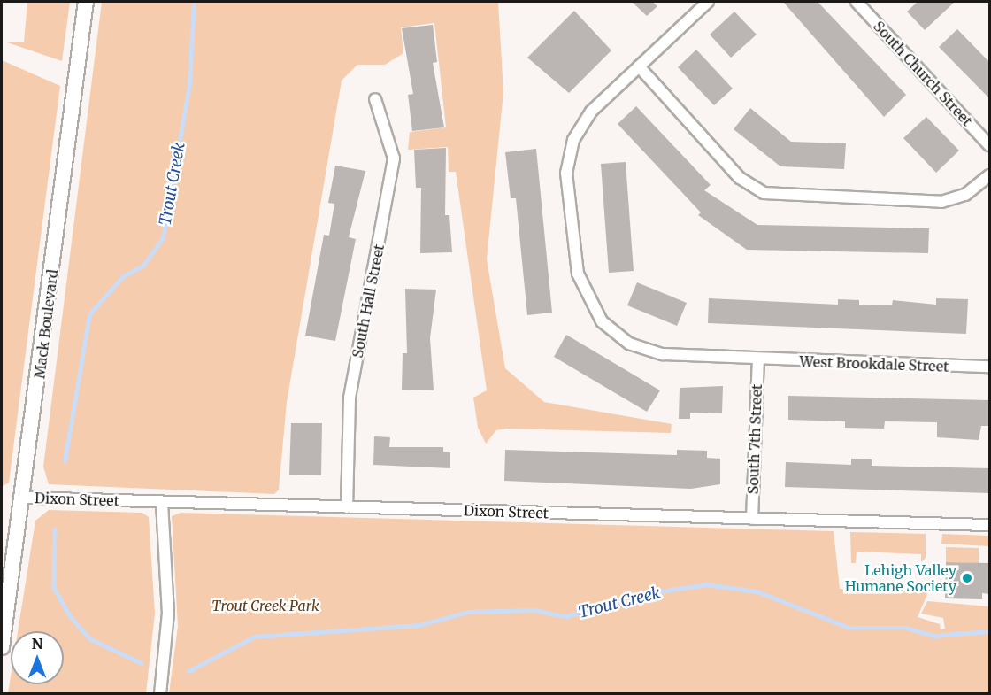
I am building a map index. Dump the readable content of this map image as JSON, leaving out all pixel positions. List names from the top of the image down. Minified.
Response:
{"streets":{"main road":["Mack Boulevard"],"street":["South Church Street","South Hall Street","West Brookdale Street","South 7th Street","Dixon Street"]},"crossings":[["South Hall Street","Dixon Street"],["Mack Boulevard","Dixon Street"],["West Brookdale Street","South 7th Street"],["South 7th Street","Dixon Street"]],"water":["Trout Creek"],"parks":["Trout Creek Park"],"places":["Lehigh Valley Humane Society"],"north":"top"}
